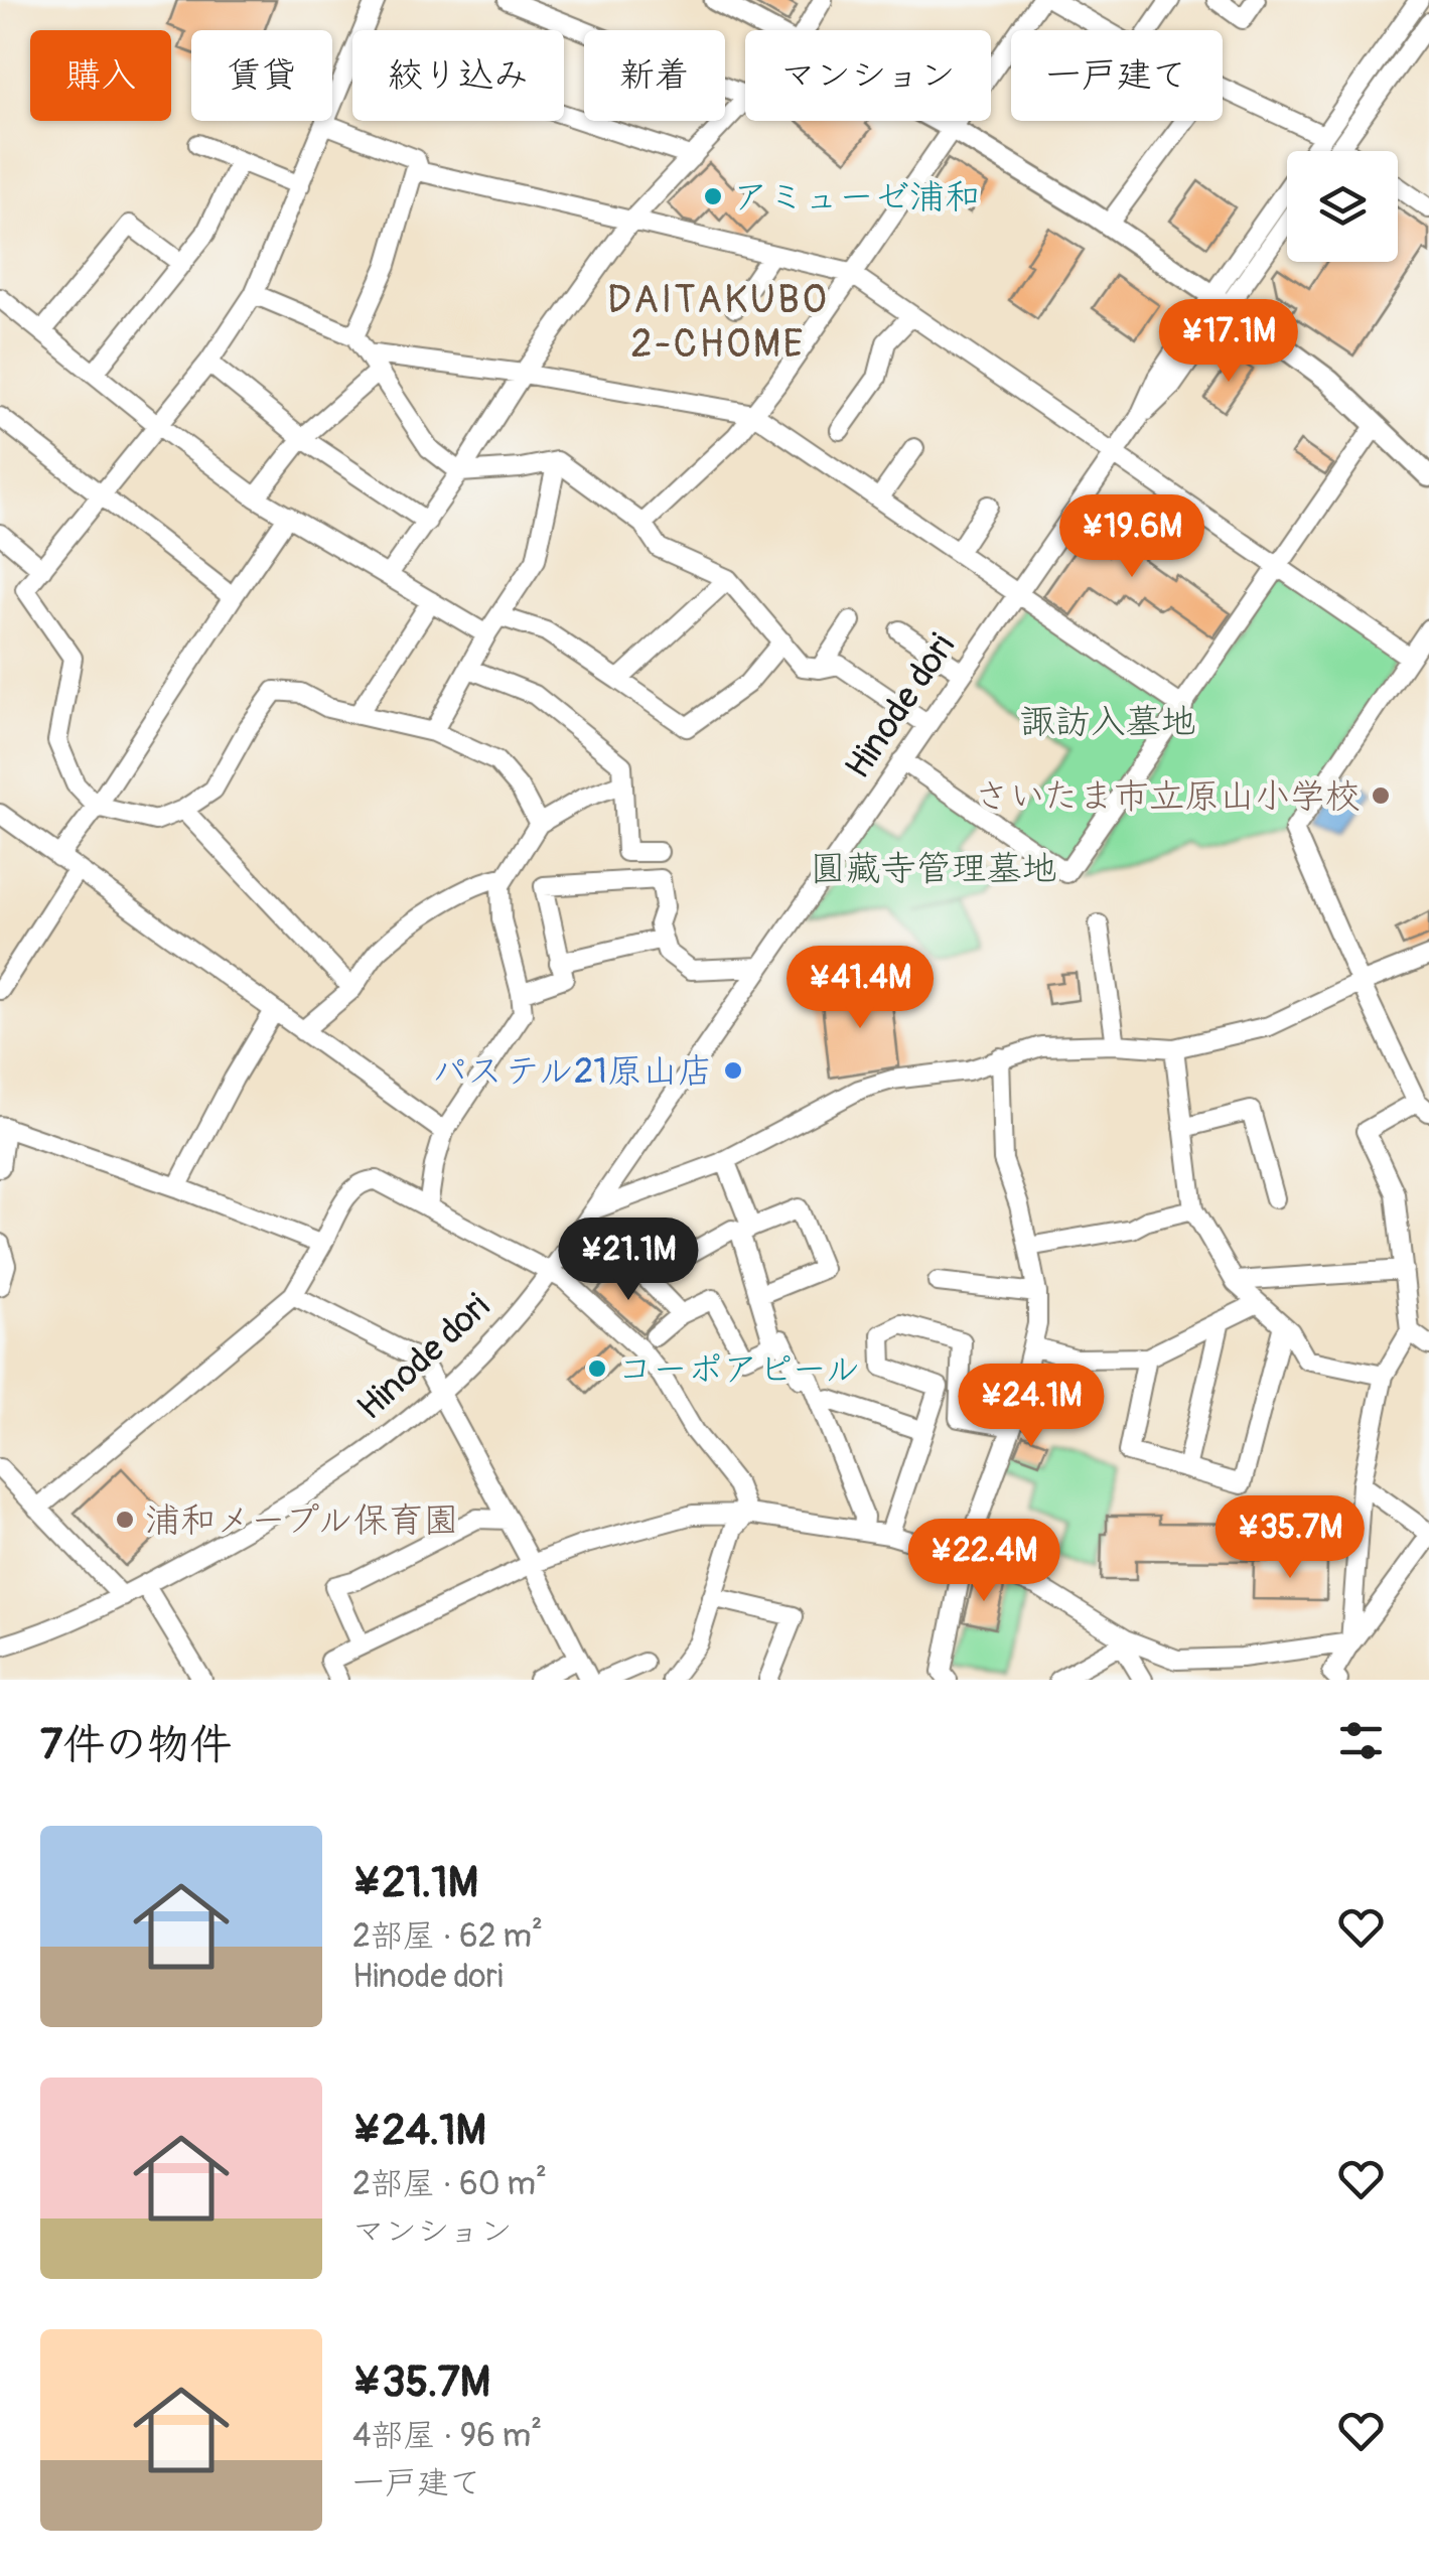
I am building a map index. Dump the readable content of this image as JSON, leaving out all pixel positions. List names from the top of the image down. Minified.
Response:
{"streets":{"street":["Hinode dori"]},"districts":["DAITAKUBO 2-CHOME"],"parks":["諏訪入墓地","圓藏寺管理墓地"],"places":["アミューゼ浦和","さいたま市立原山小学校","パステル21原山店","コーポアピール","浦和メープル保育園"],"page":{"chip":["購入","賃貸","絞り込み","新着","マンション","一戸建て"],"price":["¥17.1M","¥19.6M","¥41.4M","¥21.1M","¥24.1M","¥35.7M","¥22.4M"],"heading":"7件の物件","list":[{"name":"¥21.1M","note":"2部屋 · 62 m² · Hinode dori"},{"name":"¥24.1M","note":"2部屋 · 60 m² · マンション"},{"name":"¥35.7M","note":"4部屋 · 96 m² · 一戸建て"}]}}
